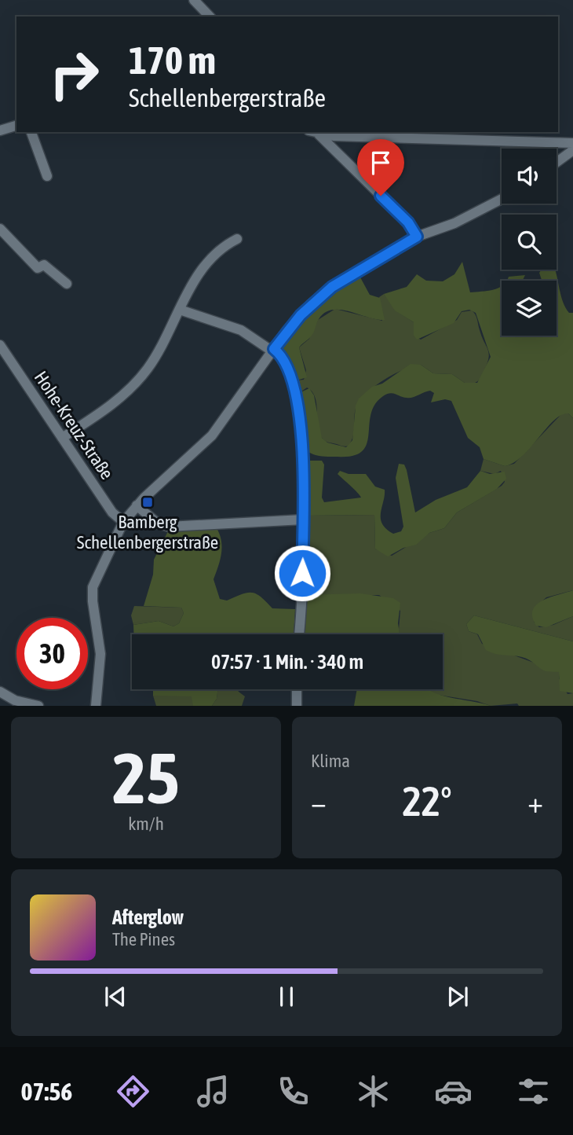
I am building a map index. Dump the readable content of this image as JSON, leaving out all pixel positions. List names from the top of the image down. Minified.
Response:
{"streets":{"street":["Hohe-Kreuz-Straße"]},"places":{"transit":["Bamberg Schellenbergerstraße"]},"page":{"turn":["170 m","Schellenbergerstraße"],"limit":"30","trip":"07:57 · 1 Min. · 340 m","tile":[["25","km/h"],"Klima"],"heat":["−","22°","+"],"song":["Afterglow","The Pines"],"tabs":"07:56"}}
